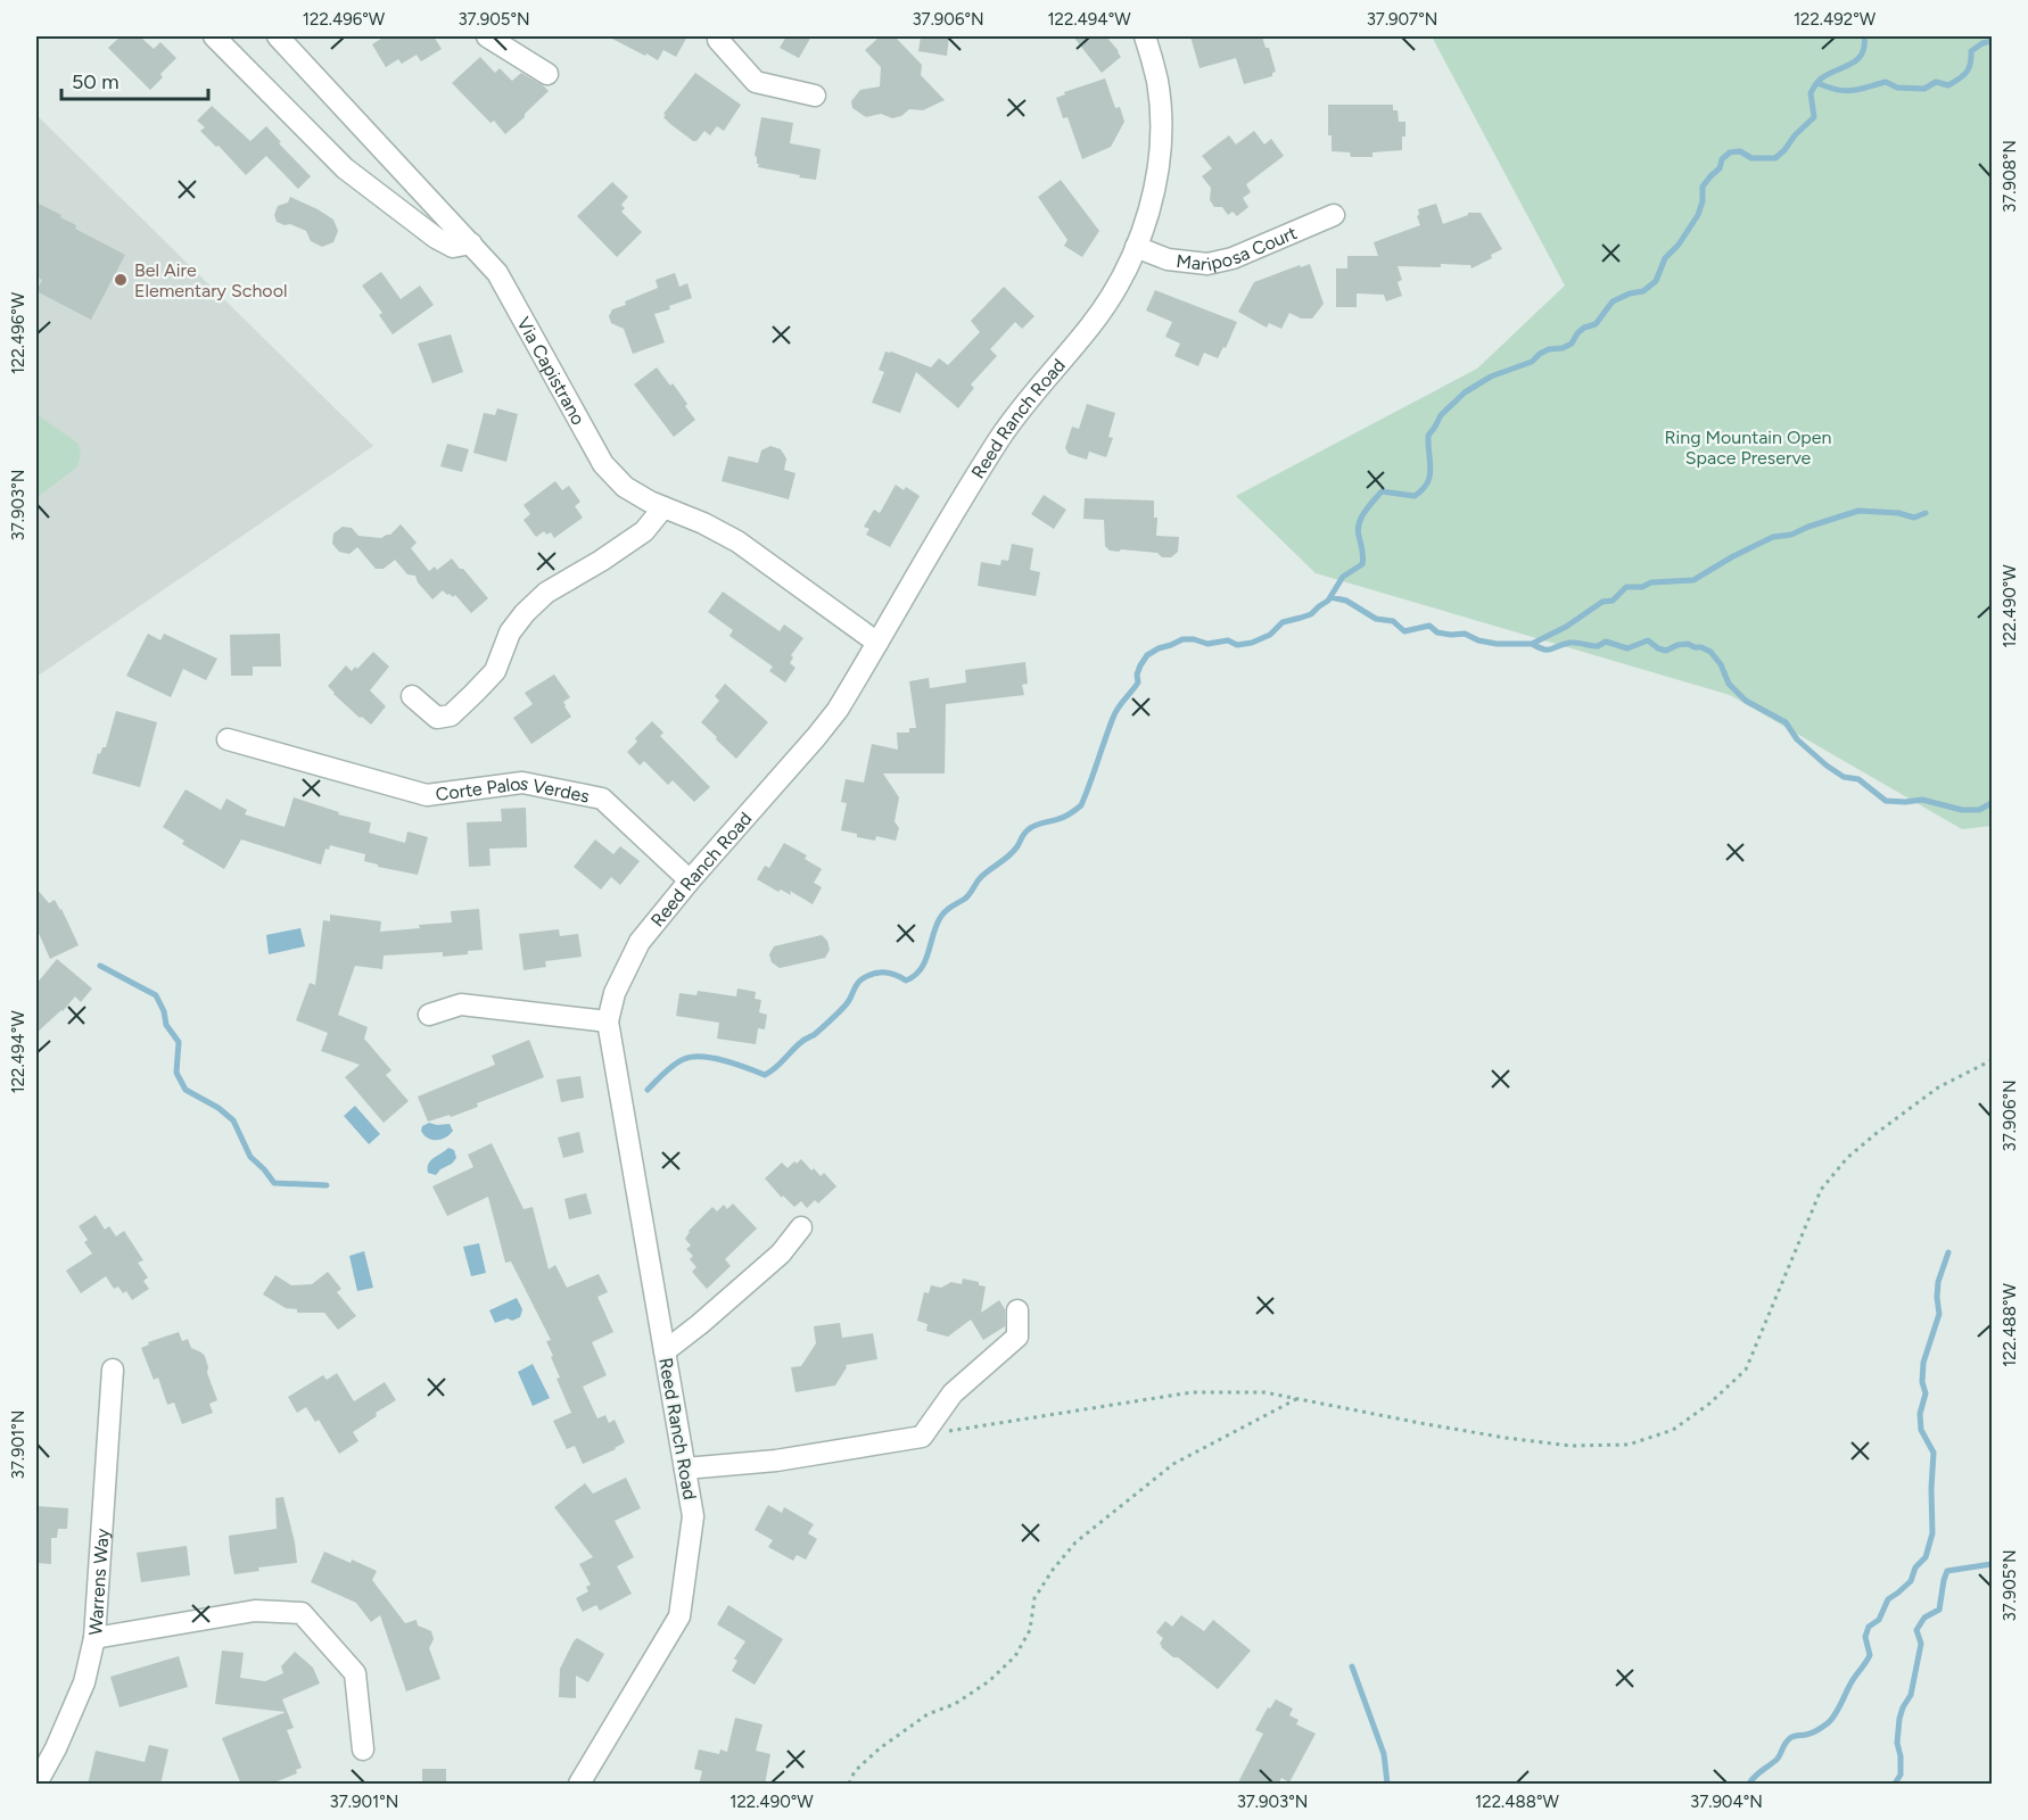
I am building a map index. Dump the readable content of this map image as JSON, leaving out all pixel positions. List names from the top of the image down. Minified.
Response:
{"streets":{"street":["Mariposa Court","Via Capistrano","Reed Ranch Road","Corte Palos Verdes","Warrens Way"]},"crossings":[["Mariposa Court","Reed Ranch Road"],["Via Capistrano","Reed Ranch Road"],["Reed Ranch Road","Corte Palos Verdes"]],"parks":["Ring Mountain Open Space Preserve"],"places":["Bel Aire Elementary School"],"scale_bar":"50 m","coordinates":["122.496°W","37.905°N","37.906°N","122.494°W","37.907°N","122.492°W","37.908°N","37.903°N","122.490°W","122.488°W","37.901°N","37.904°N"]}
